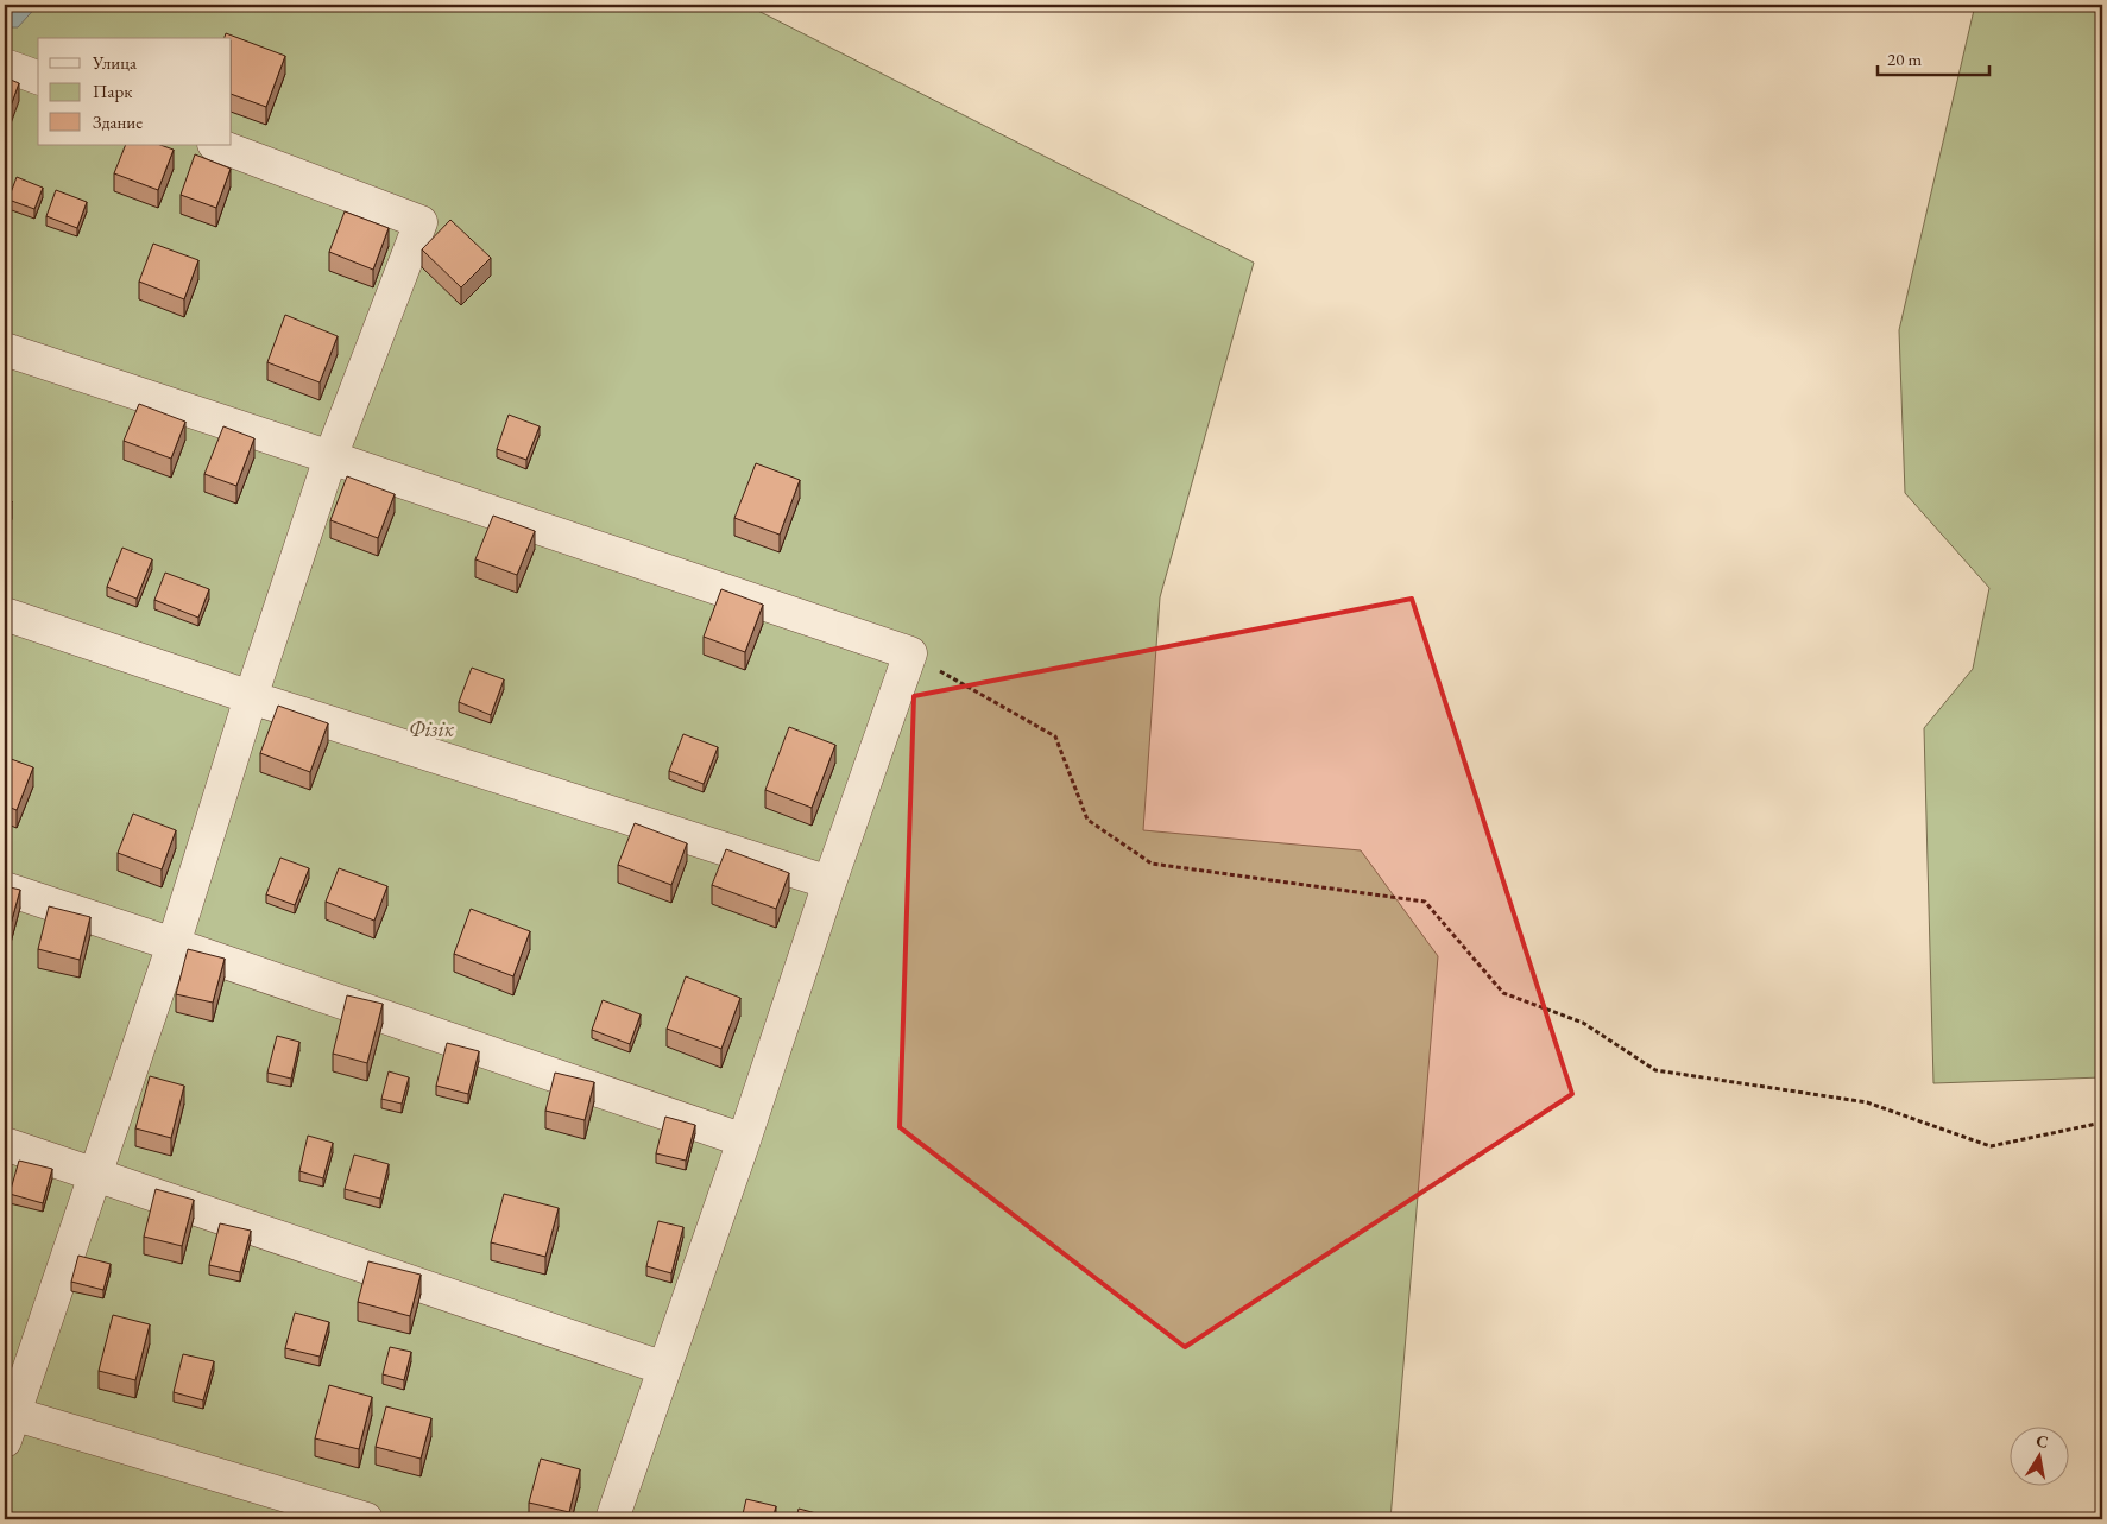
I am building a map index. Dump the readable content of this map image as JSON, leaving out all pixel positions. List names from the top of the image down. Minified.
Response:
{"parks":["Фізік"],"legend":["Улица","Парк","Здание"],"scale_bar":"20 m","north":"top"}
